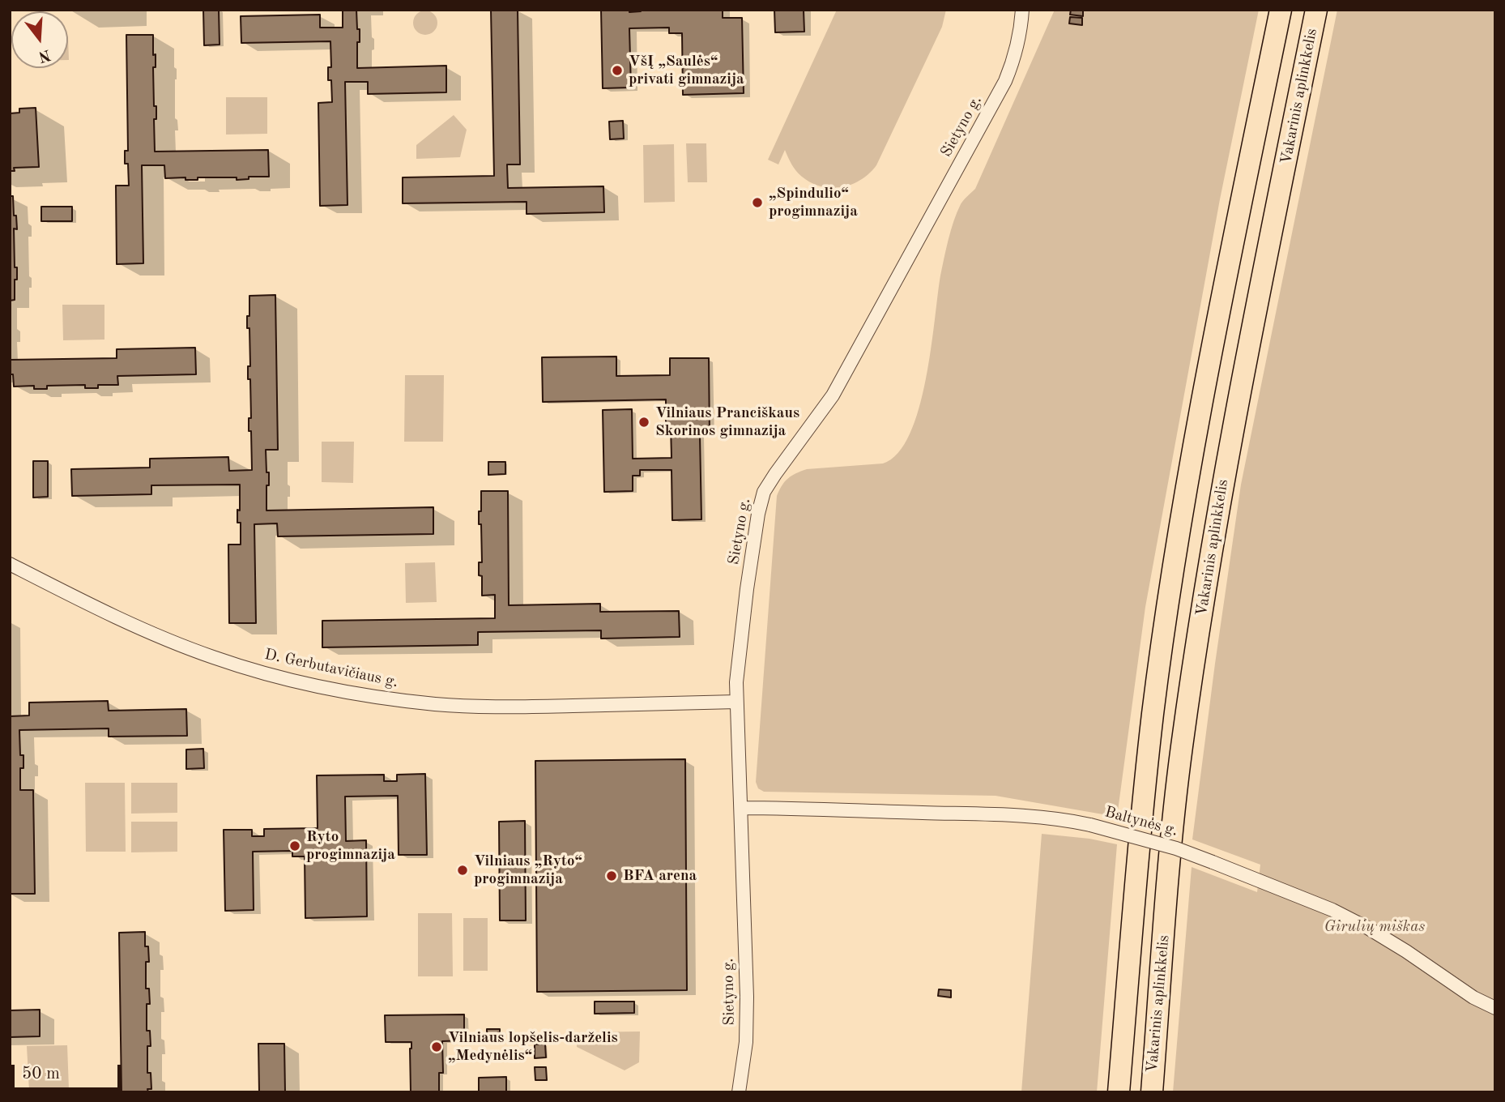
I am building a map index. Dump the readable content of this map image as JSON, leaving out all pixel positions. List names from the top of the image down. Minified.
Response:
{"streets":{"highway":["Vakarinis aplinkkelis"],"street":["Sietyno g.","D. Gerbutavičiaus g.","Baltynės g."]},"crossings":[["Sietyno g.","D. Gerbutavičiaus g."],["Sietyno g.","Baltynės g."]],"parks":["Girulių miškas"],"places":["VšĮ „Saulės“ privati gimnazija","„Spindulio“ progimnazija","Vilniaus Pranciškaus Skorinos gimnazija","Ryto progimnazija","Vilniaus „Ryto“ progimnazija","BFA arena","Vilniaus lopšelis-darželis „Medynėlis“"],"scale_bar":"50 m","north":"bottom"}
